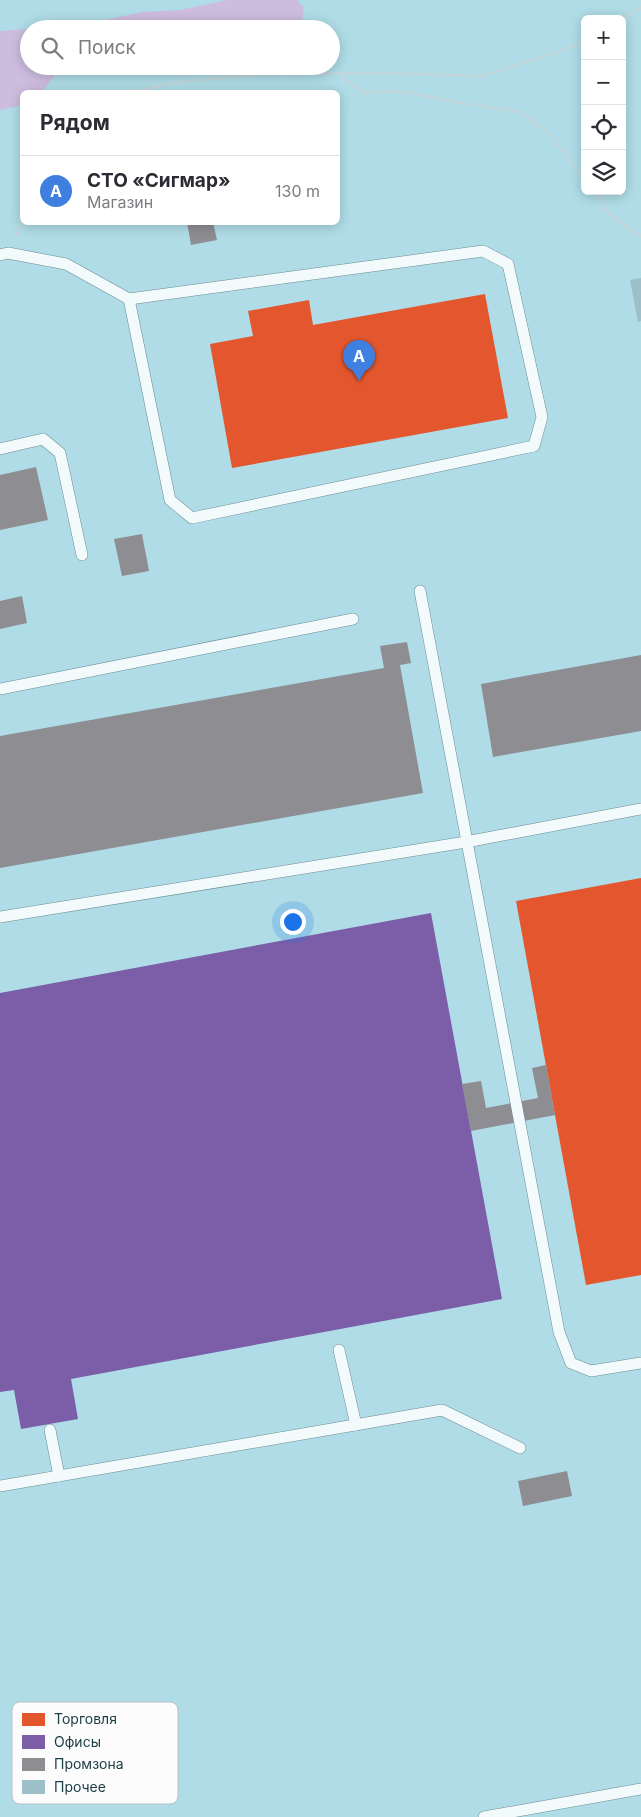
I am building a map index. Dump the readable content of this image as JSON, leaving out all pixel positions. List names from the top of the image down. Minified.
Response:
{"legend":["Торговля","Офисы","Промзона","Прочее"],"page":{"map_buttons":["+","−"],"search":"Поиск","heading":"Рядом","list":[{"mark":"A","name":"СТО «Сигмар»","note":"Магазин","value":"130 m"}],"pins":"A"}}
